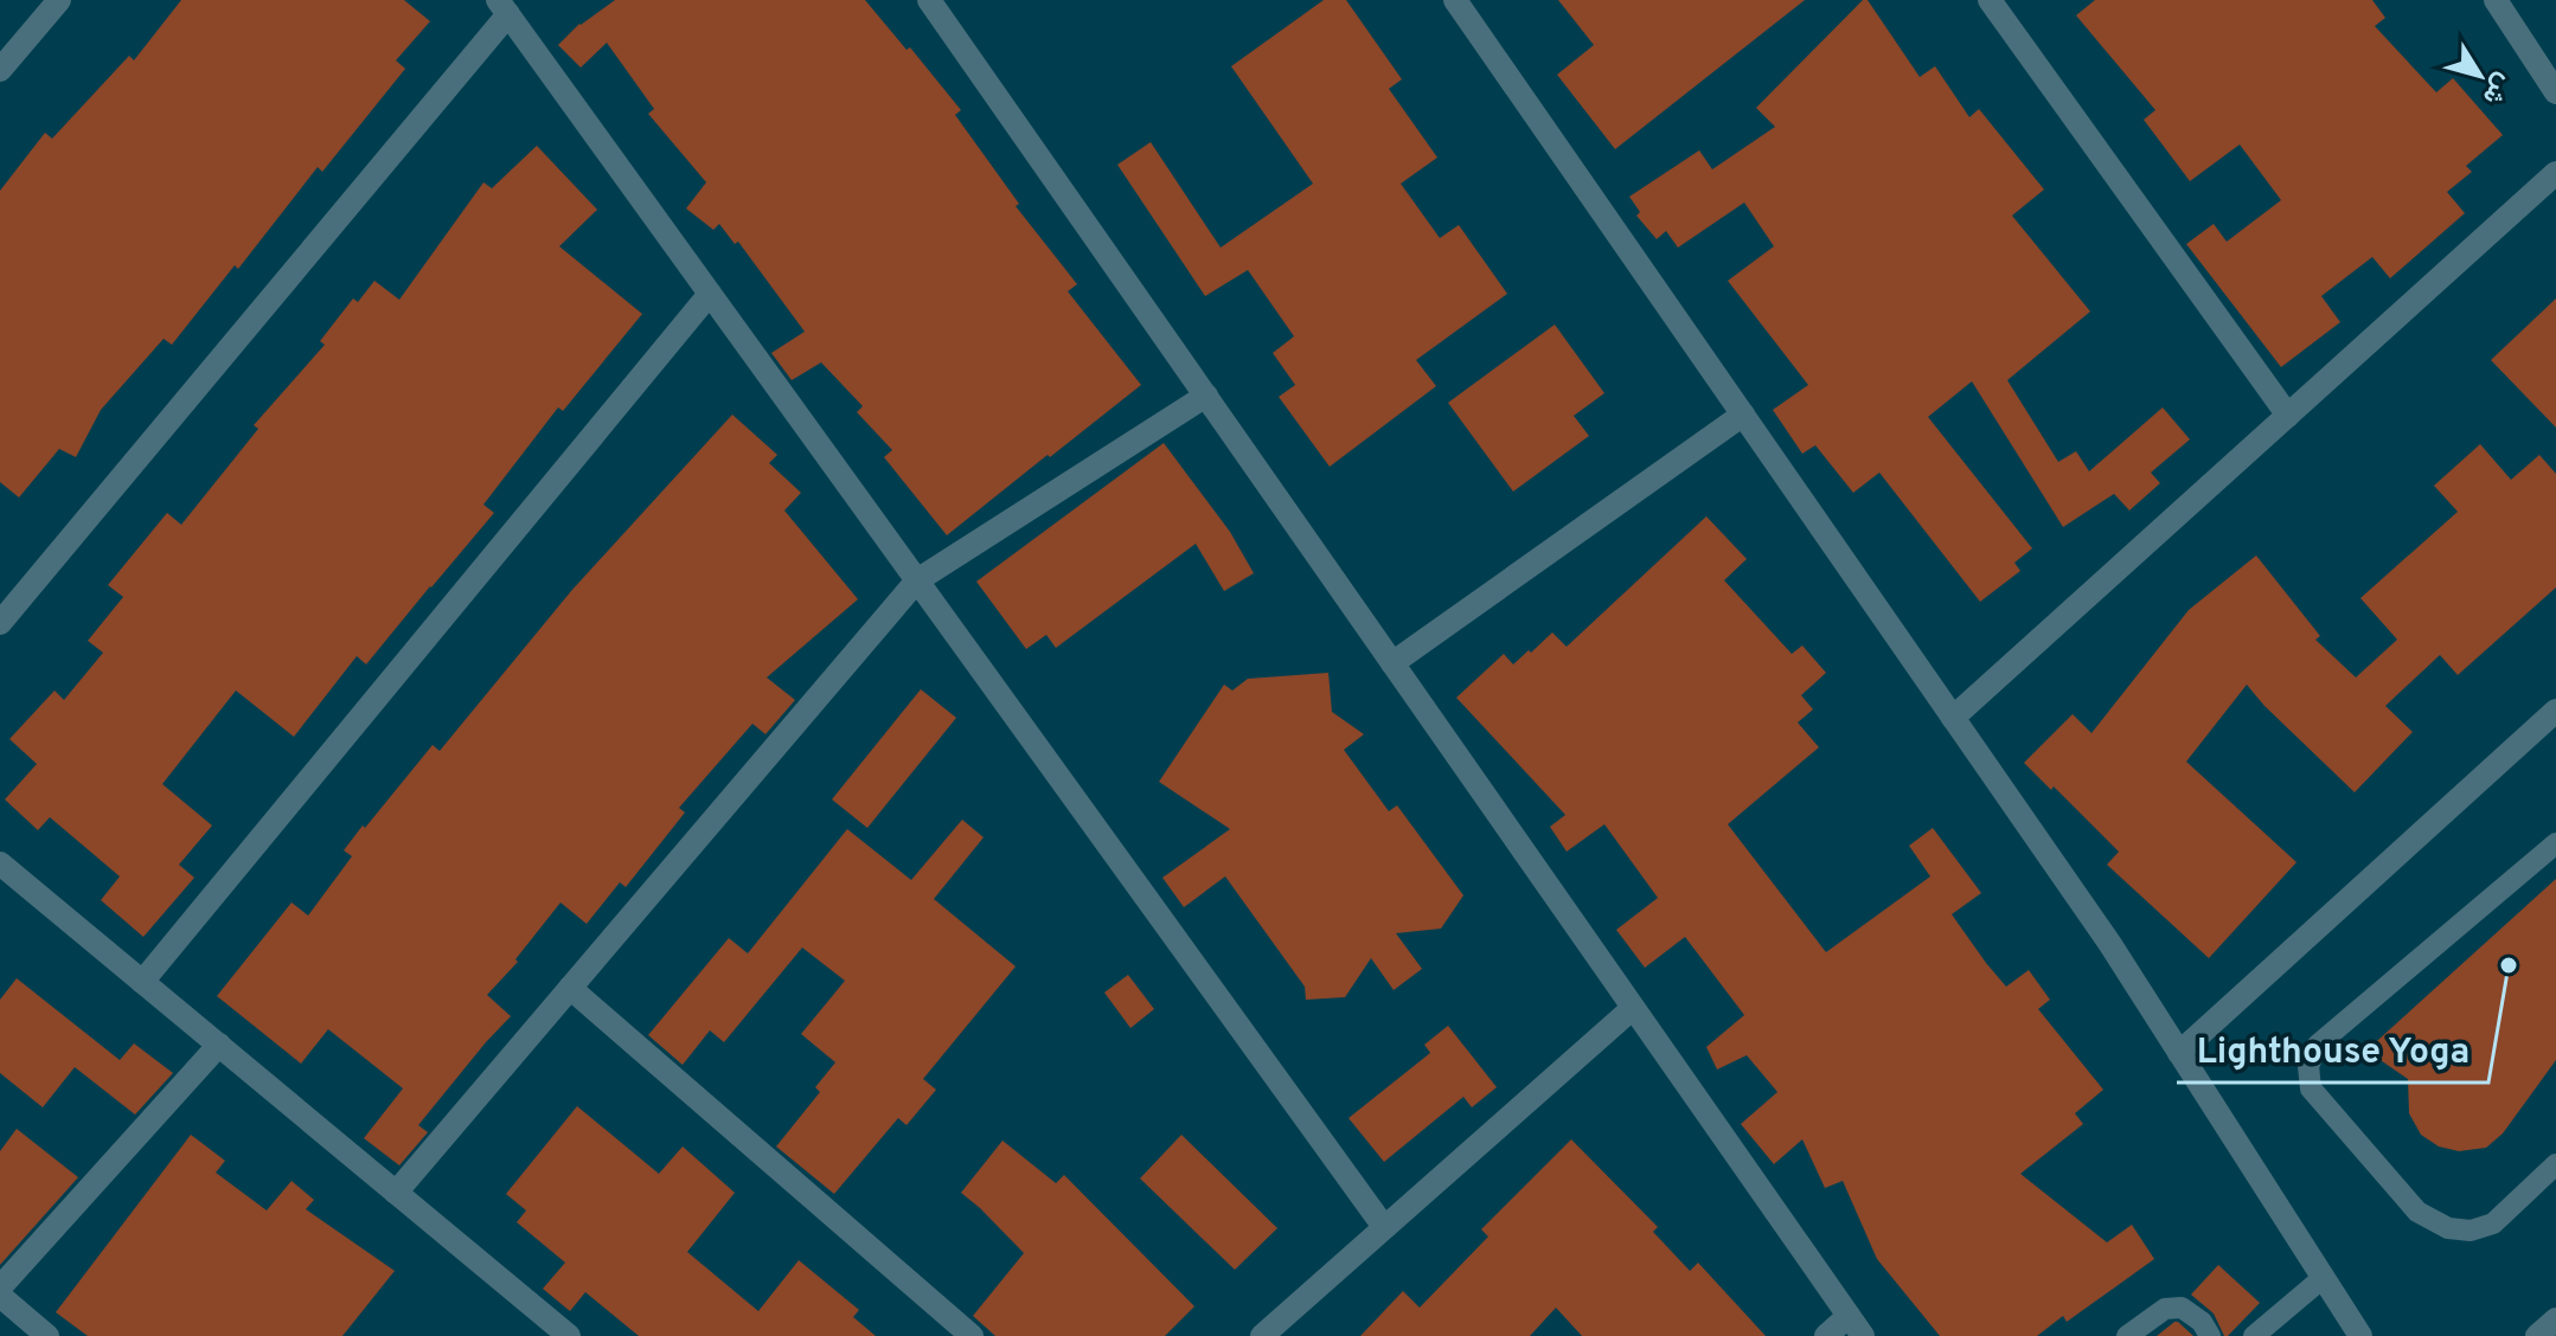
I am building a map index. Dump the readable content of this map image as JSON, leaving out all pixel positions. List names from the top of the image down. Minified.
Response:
{"places":["Lighthouse Yoga"],"north":"bottom right"}
